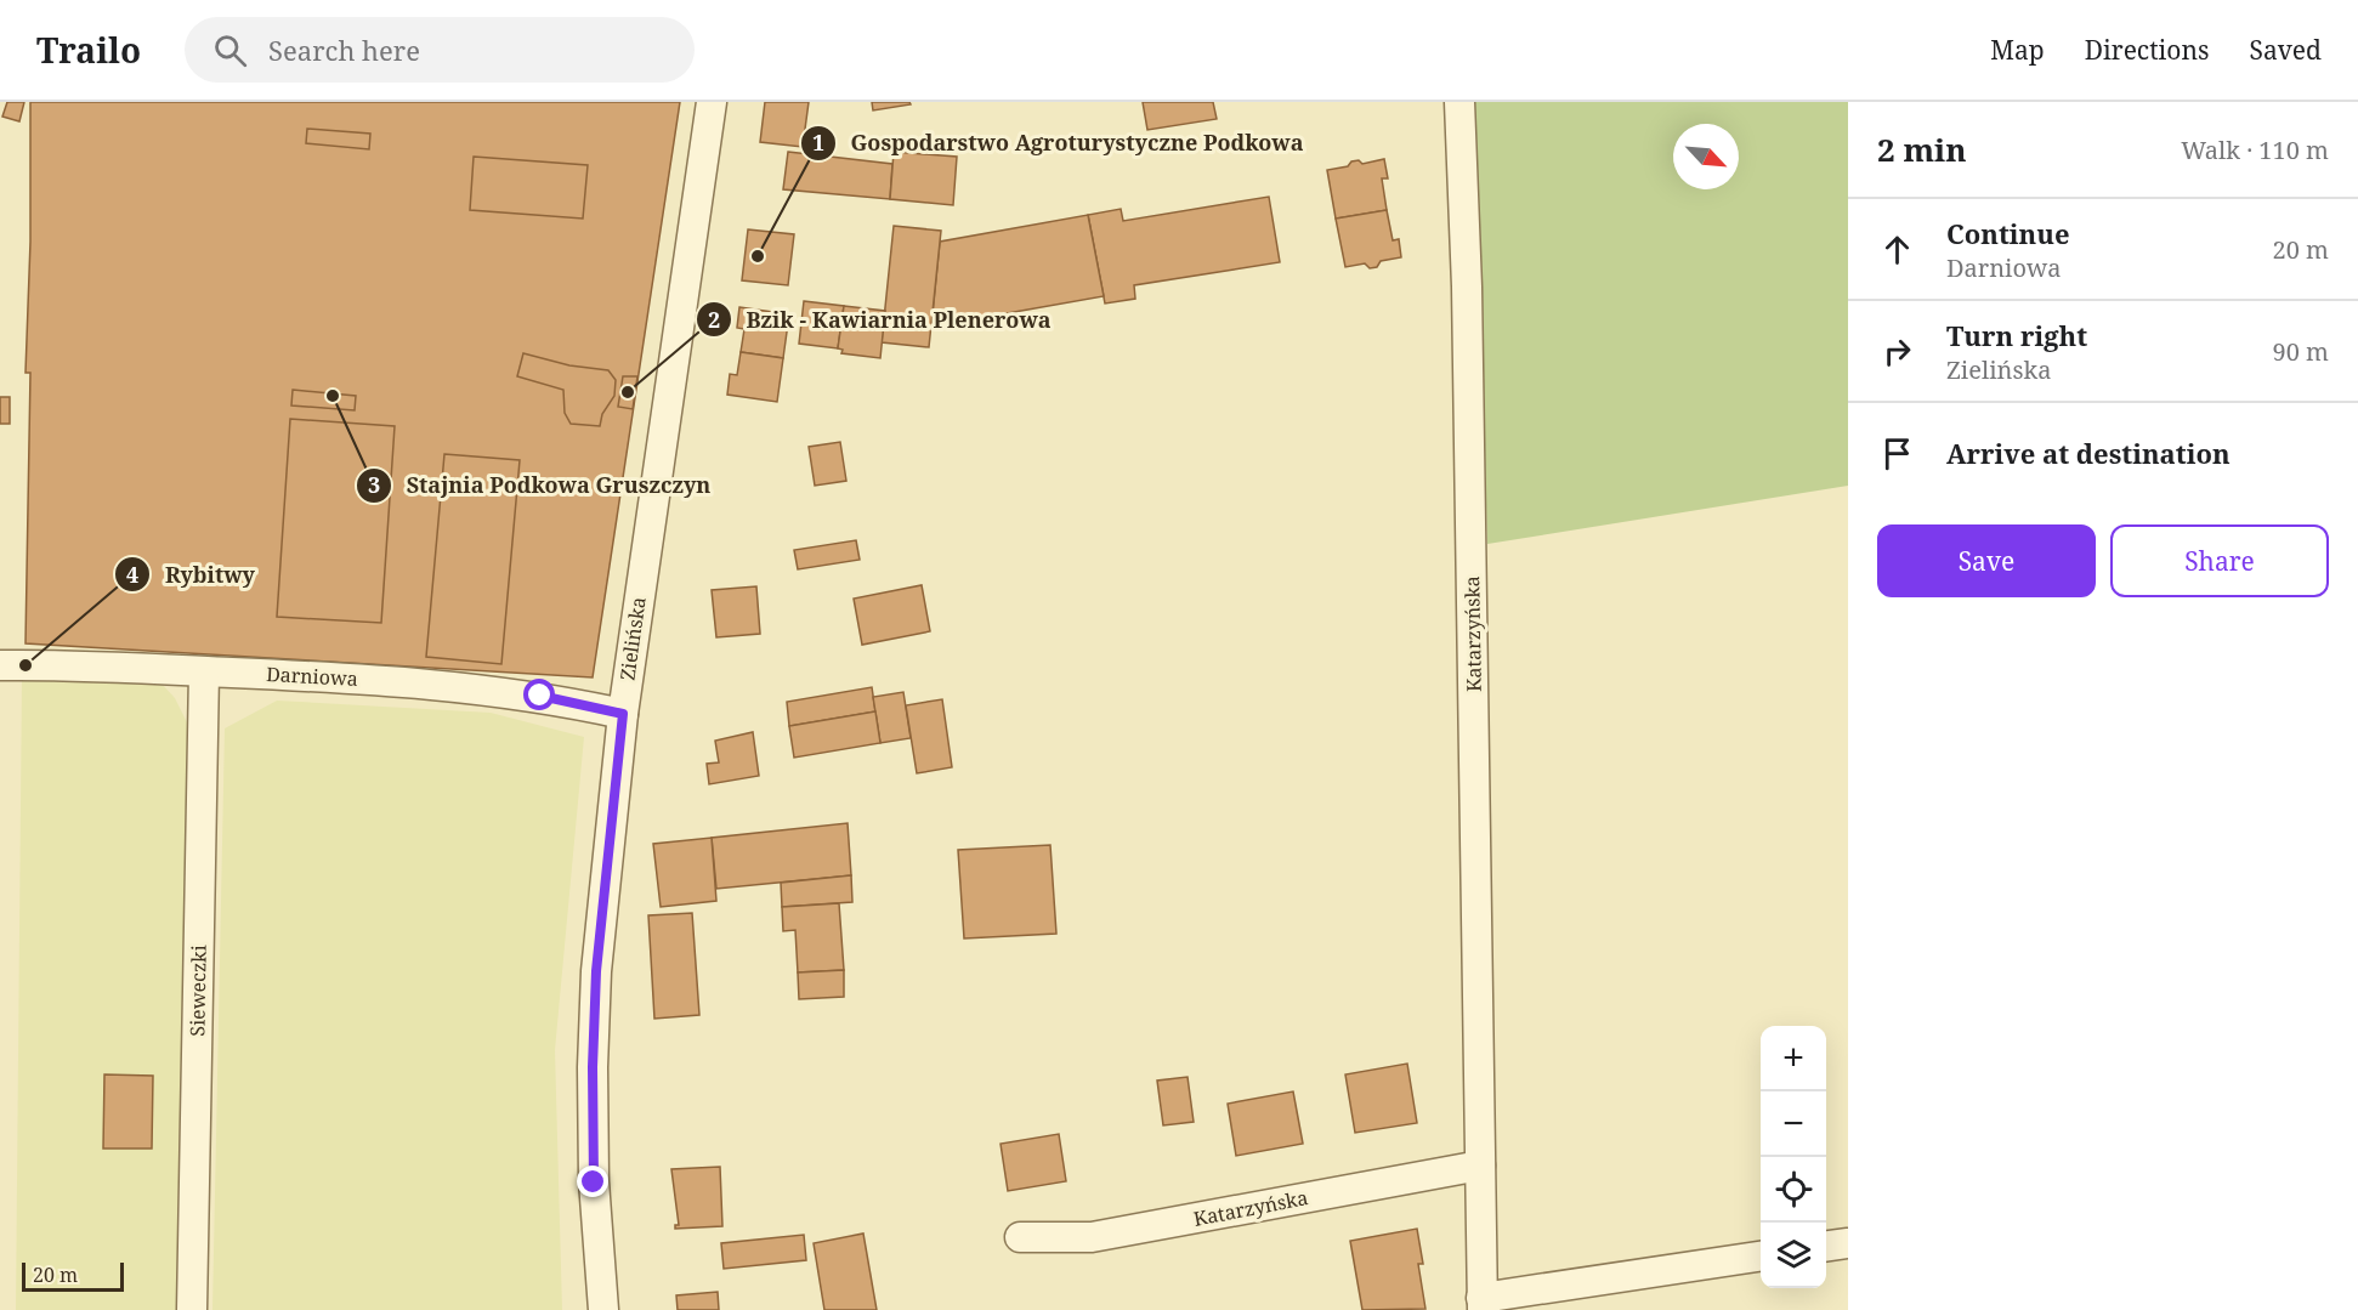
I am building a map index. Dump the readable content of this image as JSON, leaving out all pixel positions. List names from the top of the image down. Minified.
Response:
{"streets":{"street":["Katarzyńska","Zielińska","Darniowa","Sieweczki"]},"crossings":[["Zielińska","Darniowa"],["Darniowa","Sieweczki"]],"places":["Gospodarstwo Agroturystyczne Podkowa","Bzik - Kawiarnia Plenerowa","Stajnia Podkowa Gruszczyn","Rybitwy"],"scale_bar":"20 m","north":"bottom right","page":{"header":"Trailo","search":"Search here","nav":["Map","Directions","Saved"],"heading":["2 min","Walk · 110 m"],"list":[["Continue","Darniowa","20 m"],["Turn right","Zielińska","90 m"],"Arrive at destination"],"buttons":["Save","Share"],"map_buttons":["+","−"],"scale":"20 m"}}
